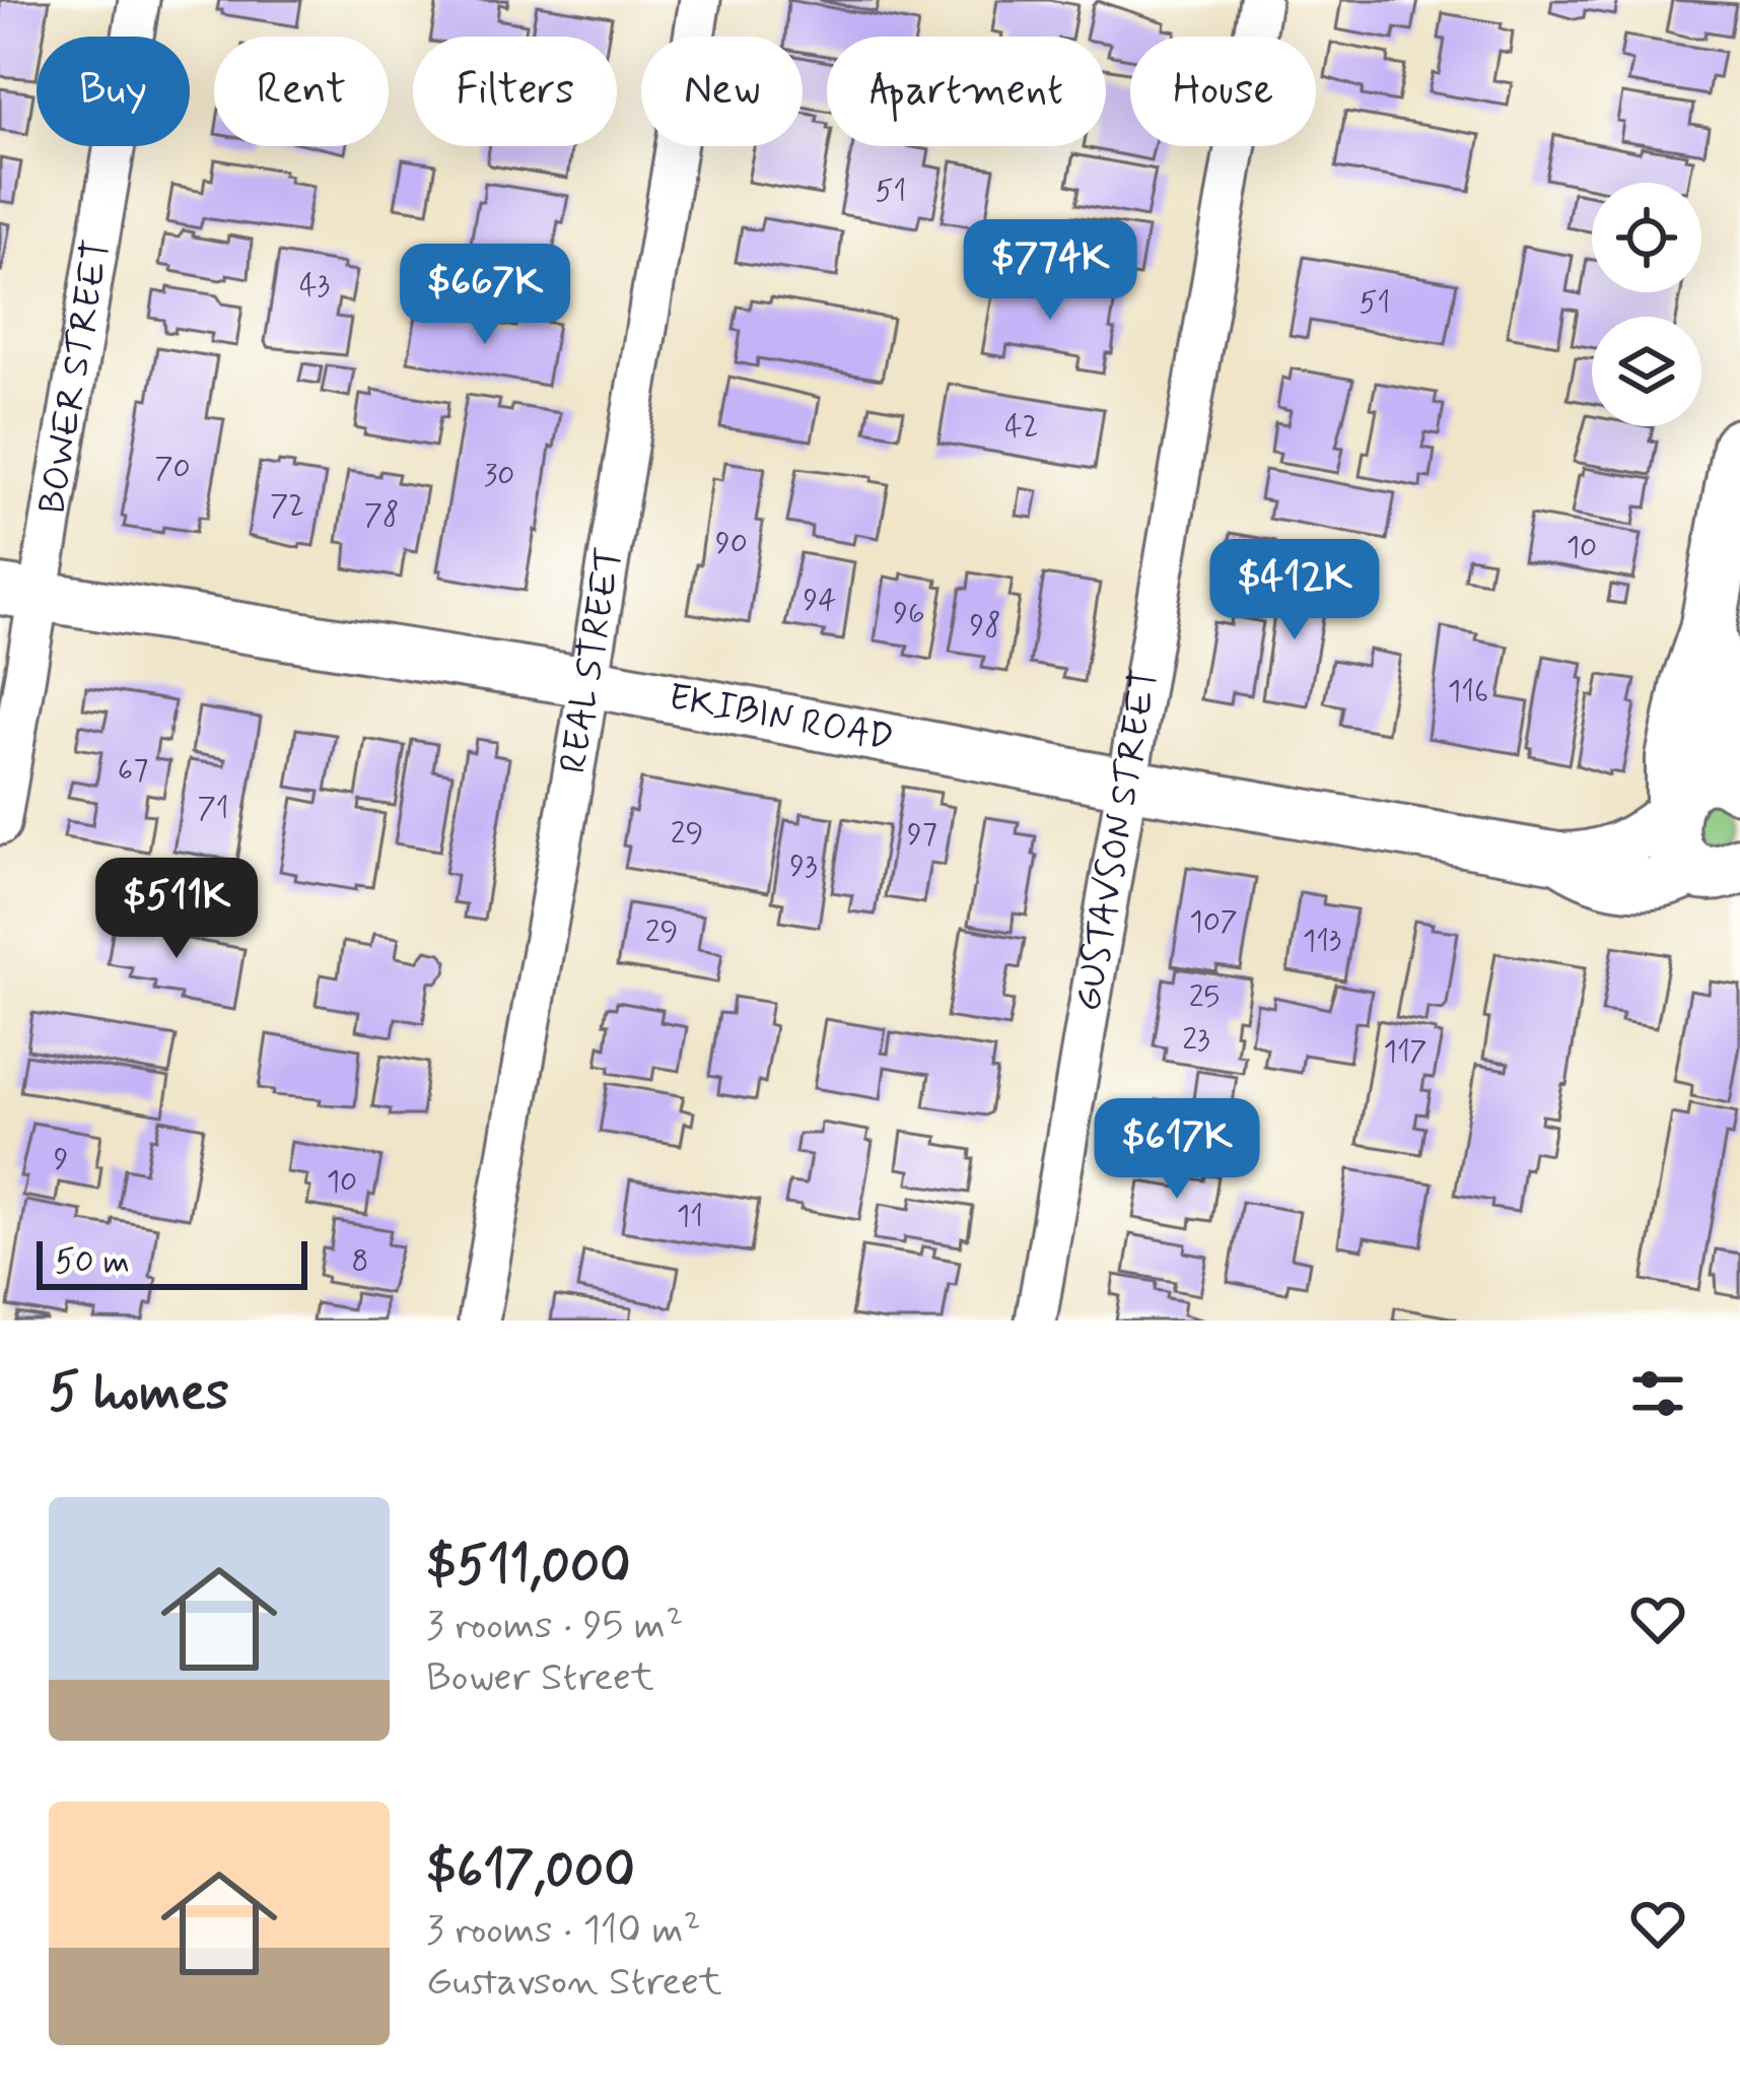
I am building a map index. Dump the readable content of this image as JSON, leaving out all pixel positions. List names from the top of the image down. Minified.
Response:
{"streets":{"street":["BOWER STREET","REAL STREET","EKIBIN ROAD","GUSTAVSON STREET"]},"crossings":[["BOWER STREET","EKIBIN ROAD"],["REAL STREET","EKIBIN ROAD"],["EKIBIN ROAD","GUSTAVSON STREET"]],"house_numbers":["51","43","51","42","70","30","72","78","90","10","94","96","98","116","67","71","29","97","93","107","29","113","25","23","117","9","10","11","8"],"scale_bar":"50 m","page":{"chip":["Buy","Rent","Filters","New","Apartment","House"],"price":["$774K","$667K","$412K","$511K","$617K"],"scale":"50 m","heading":"5 homes","list":[{"name":"$511,000","note":"3 rooms · 95 m² · Bower Street"},{"name":"$617,000","note":"3 rooms · 110 m² · Gustavson Street"}]}}
